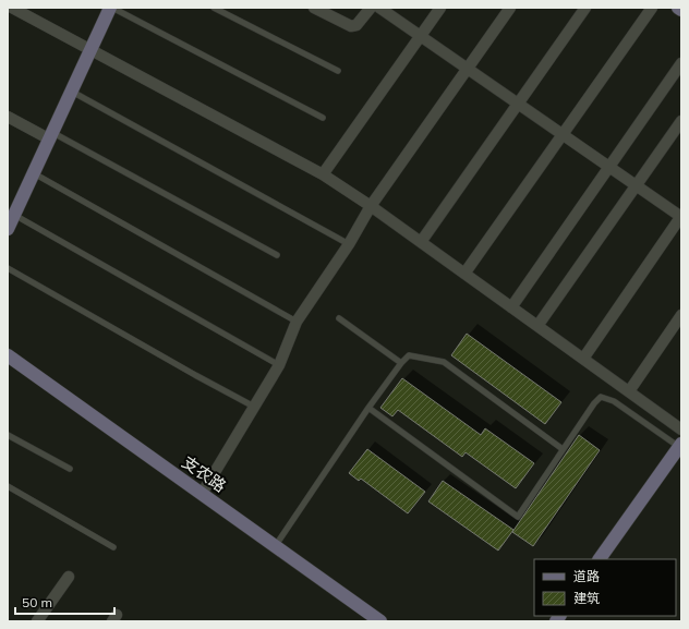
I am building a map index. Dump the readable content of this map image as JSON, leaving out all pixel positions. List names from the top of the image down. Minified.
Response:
{"streets":{"street":["支农路"]},"legend":["道路","建筑"],"scale_bar":"50 m"}
